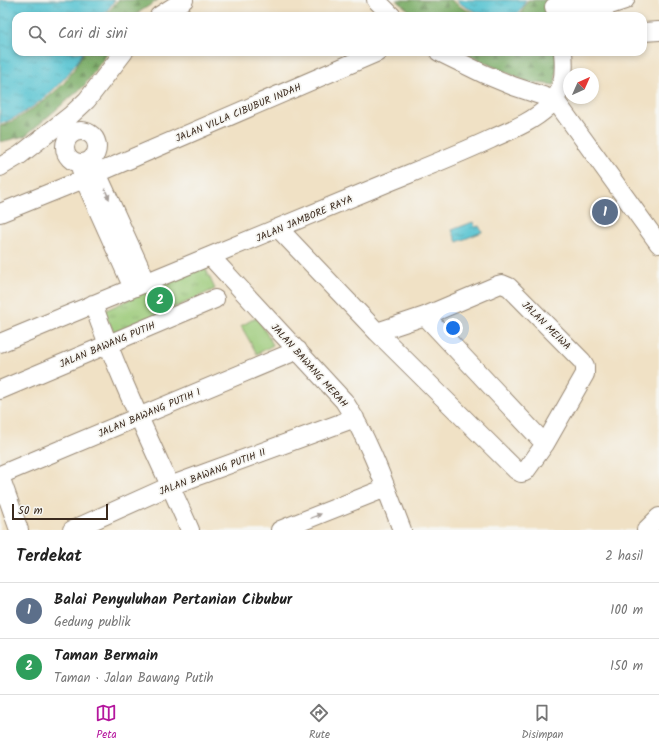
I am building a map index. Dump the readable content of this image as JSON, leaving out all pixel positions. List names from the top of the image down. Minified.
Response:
{"streets":{"street":["JALAN VILLA CIBUBUR INDAH","JALAN JAMBORE RAYA","JALAN MEIWA","JALAN BAWANG PUTIH","JALAN BAWANG MERAH","JALAN BAWANG PUTIH I","JALAN BAWANG PUTIH II"]},"crossings":[["JALAN JAMBORE RAYA","JALAN MEIWA"],["JALAN JAMBORE RAYA","JALAN BAWANG MERAH"],["JALAN BAWANG MERAH","JALAN BAWANG PUTIH I"],["JALAN BAWANG MERAH","JALAN BAWANG PUTIH II"]],"scale_bar":"50 m","north":"top right","page":{"search":"Cari di sini","pins":["1","2"],"scale":"50 m","heading":["Terdekat","2 hasil"],"list":[{"mark":"1","name":"Balai Penyuluhan Pertanian Cibubur","note":"Gedung publik","value":"100 m"},{"mark":"2","name":"Taman Bermain","note":"Taman · Jalan Bawang Putih","value":"150 m"}],"nav":["Peta","Rute","Disimpan"]}}
